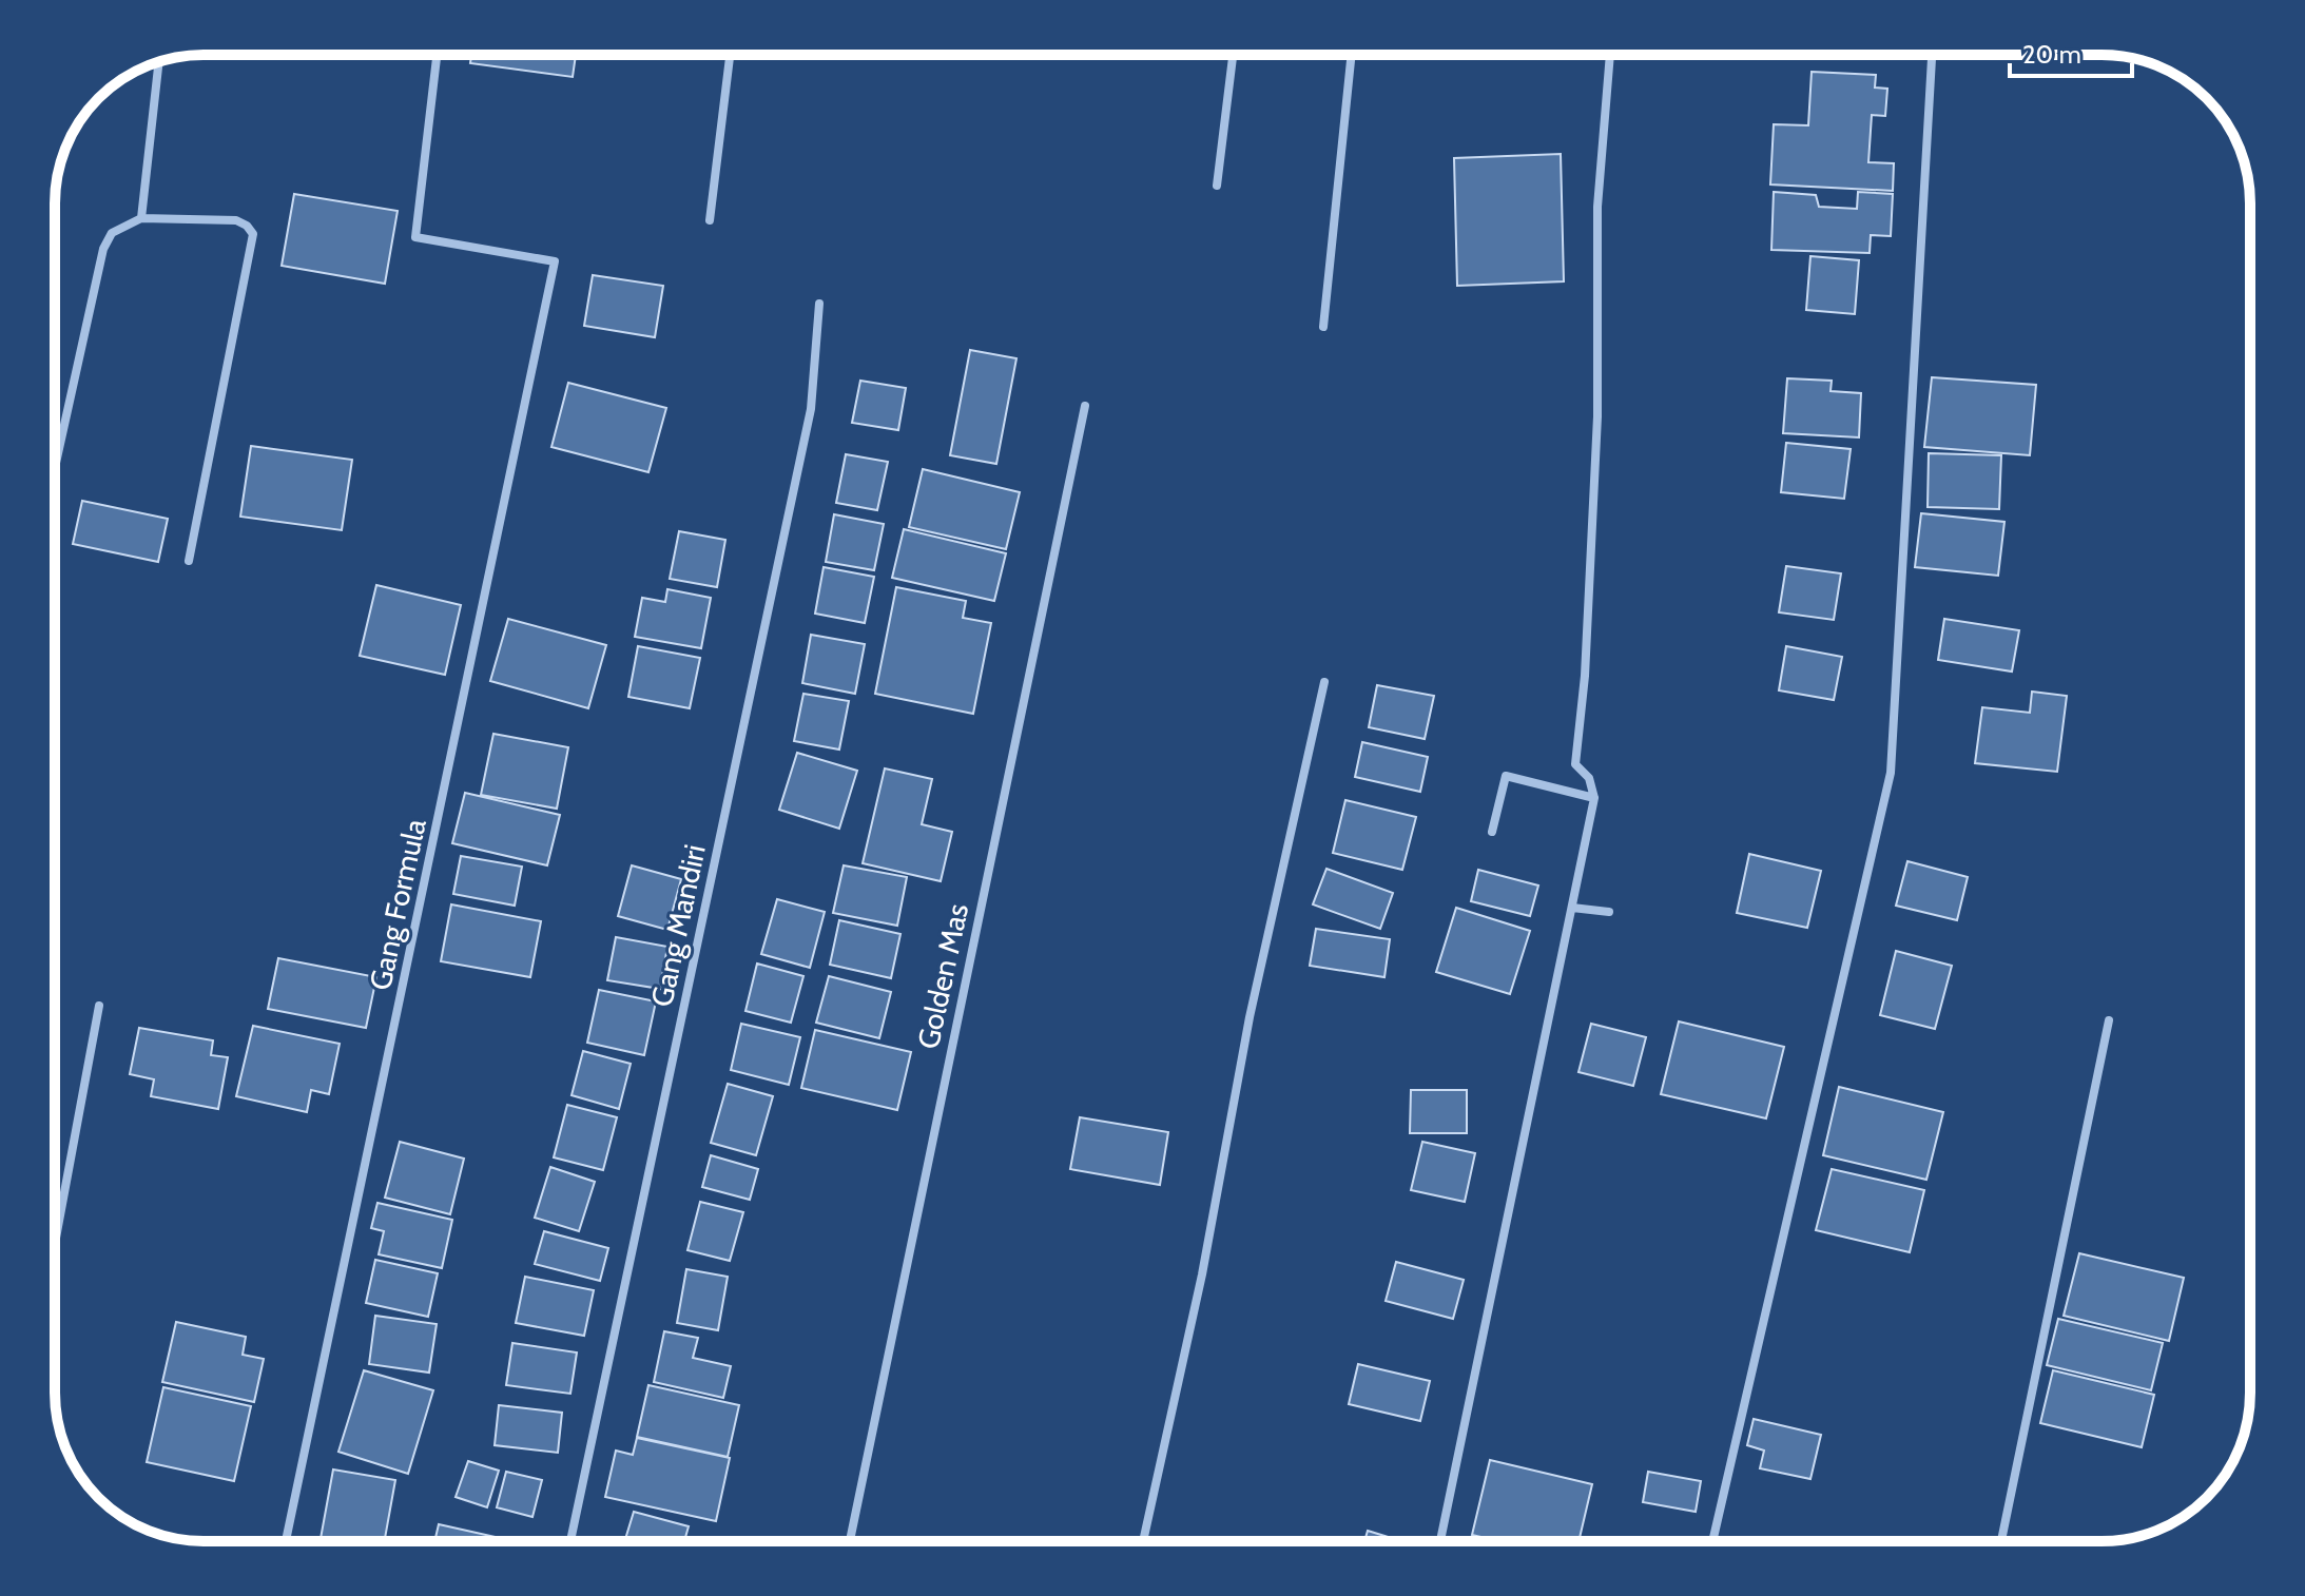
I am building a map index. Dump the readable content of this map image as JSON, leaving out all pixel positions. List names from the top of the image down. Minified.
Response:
{"streets":{"street":["Gang Formula","Gang Mandiri","Golden Mas"]},"scale_bar":"20 m"}
